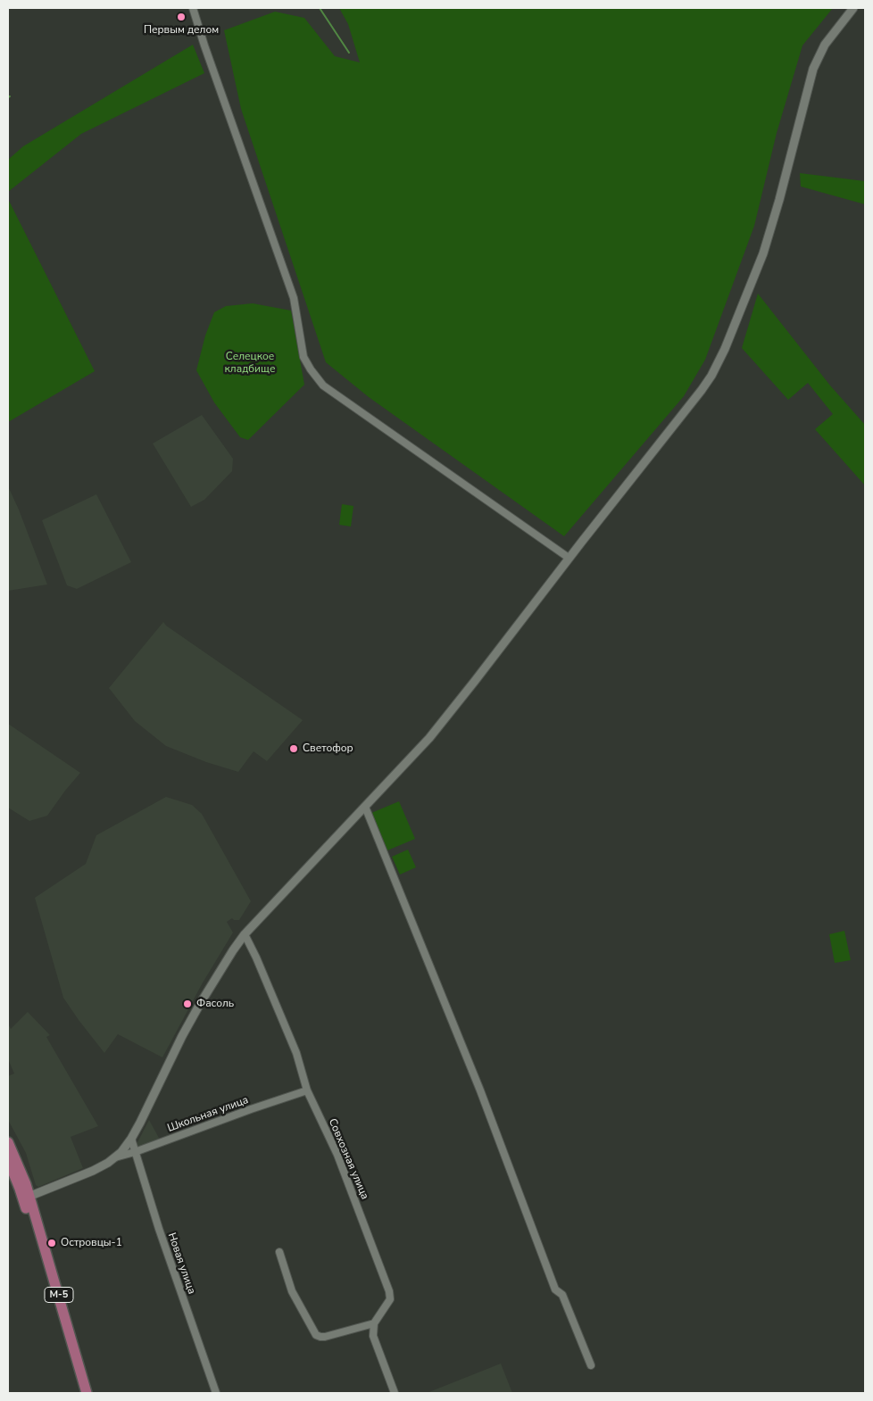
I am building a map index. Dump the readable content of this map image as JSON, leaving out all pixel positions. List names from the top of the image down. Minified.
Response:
{"streets":{"main road":["М-5"],"street":["Школьная улица","Совхозная улица","Новая улица"]},"crossings":[["Школьная улица","Совхозная улица"],["Школьная улица","Новая улица"]],"parks":["Селецкое кладбище"],"places":["Первым делом","Светофор","Фасоль","Островцы-1"]}
